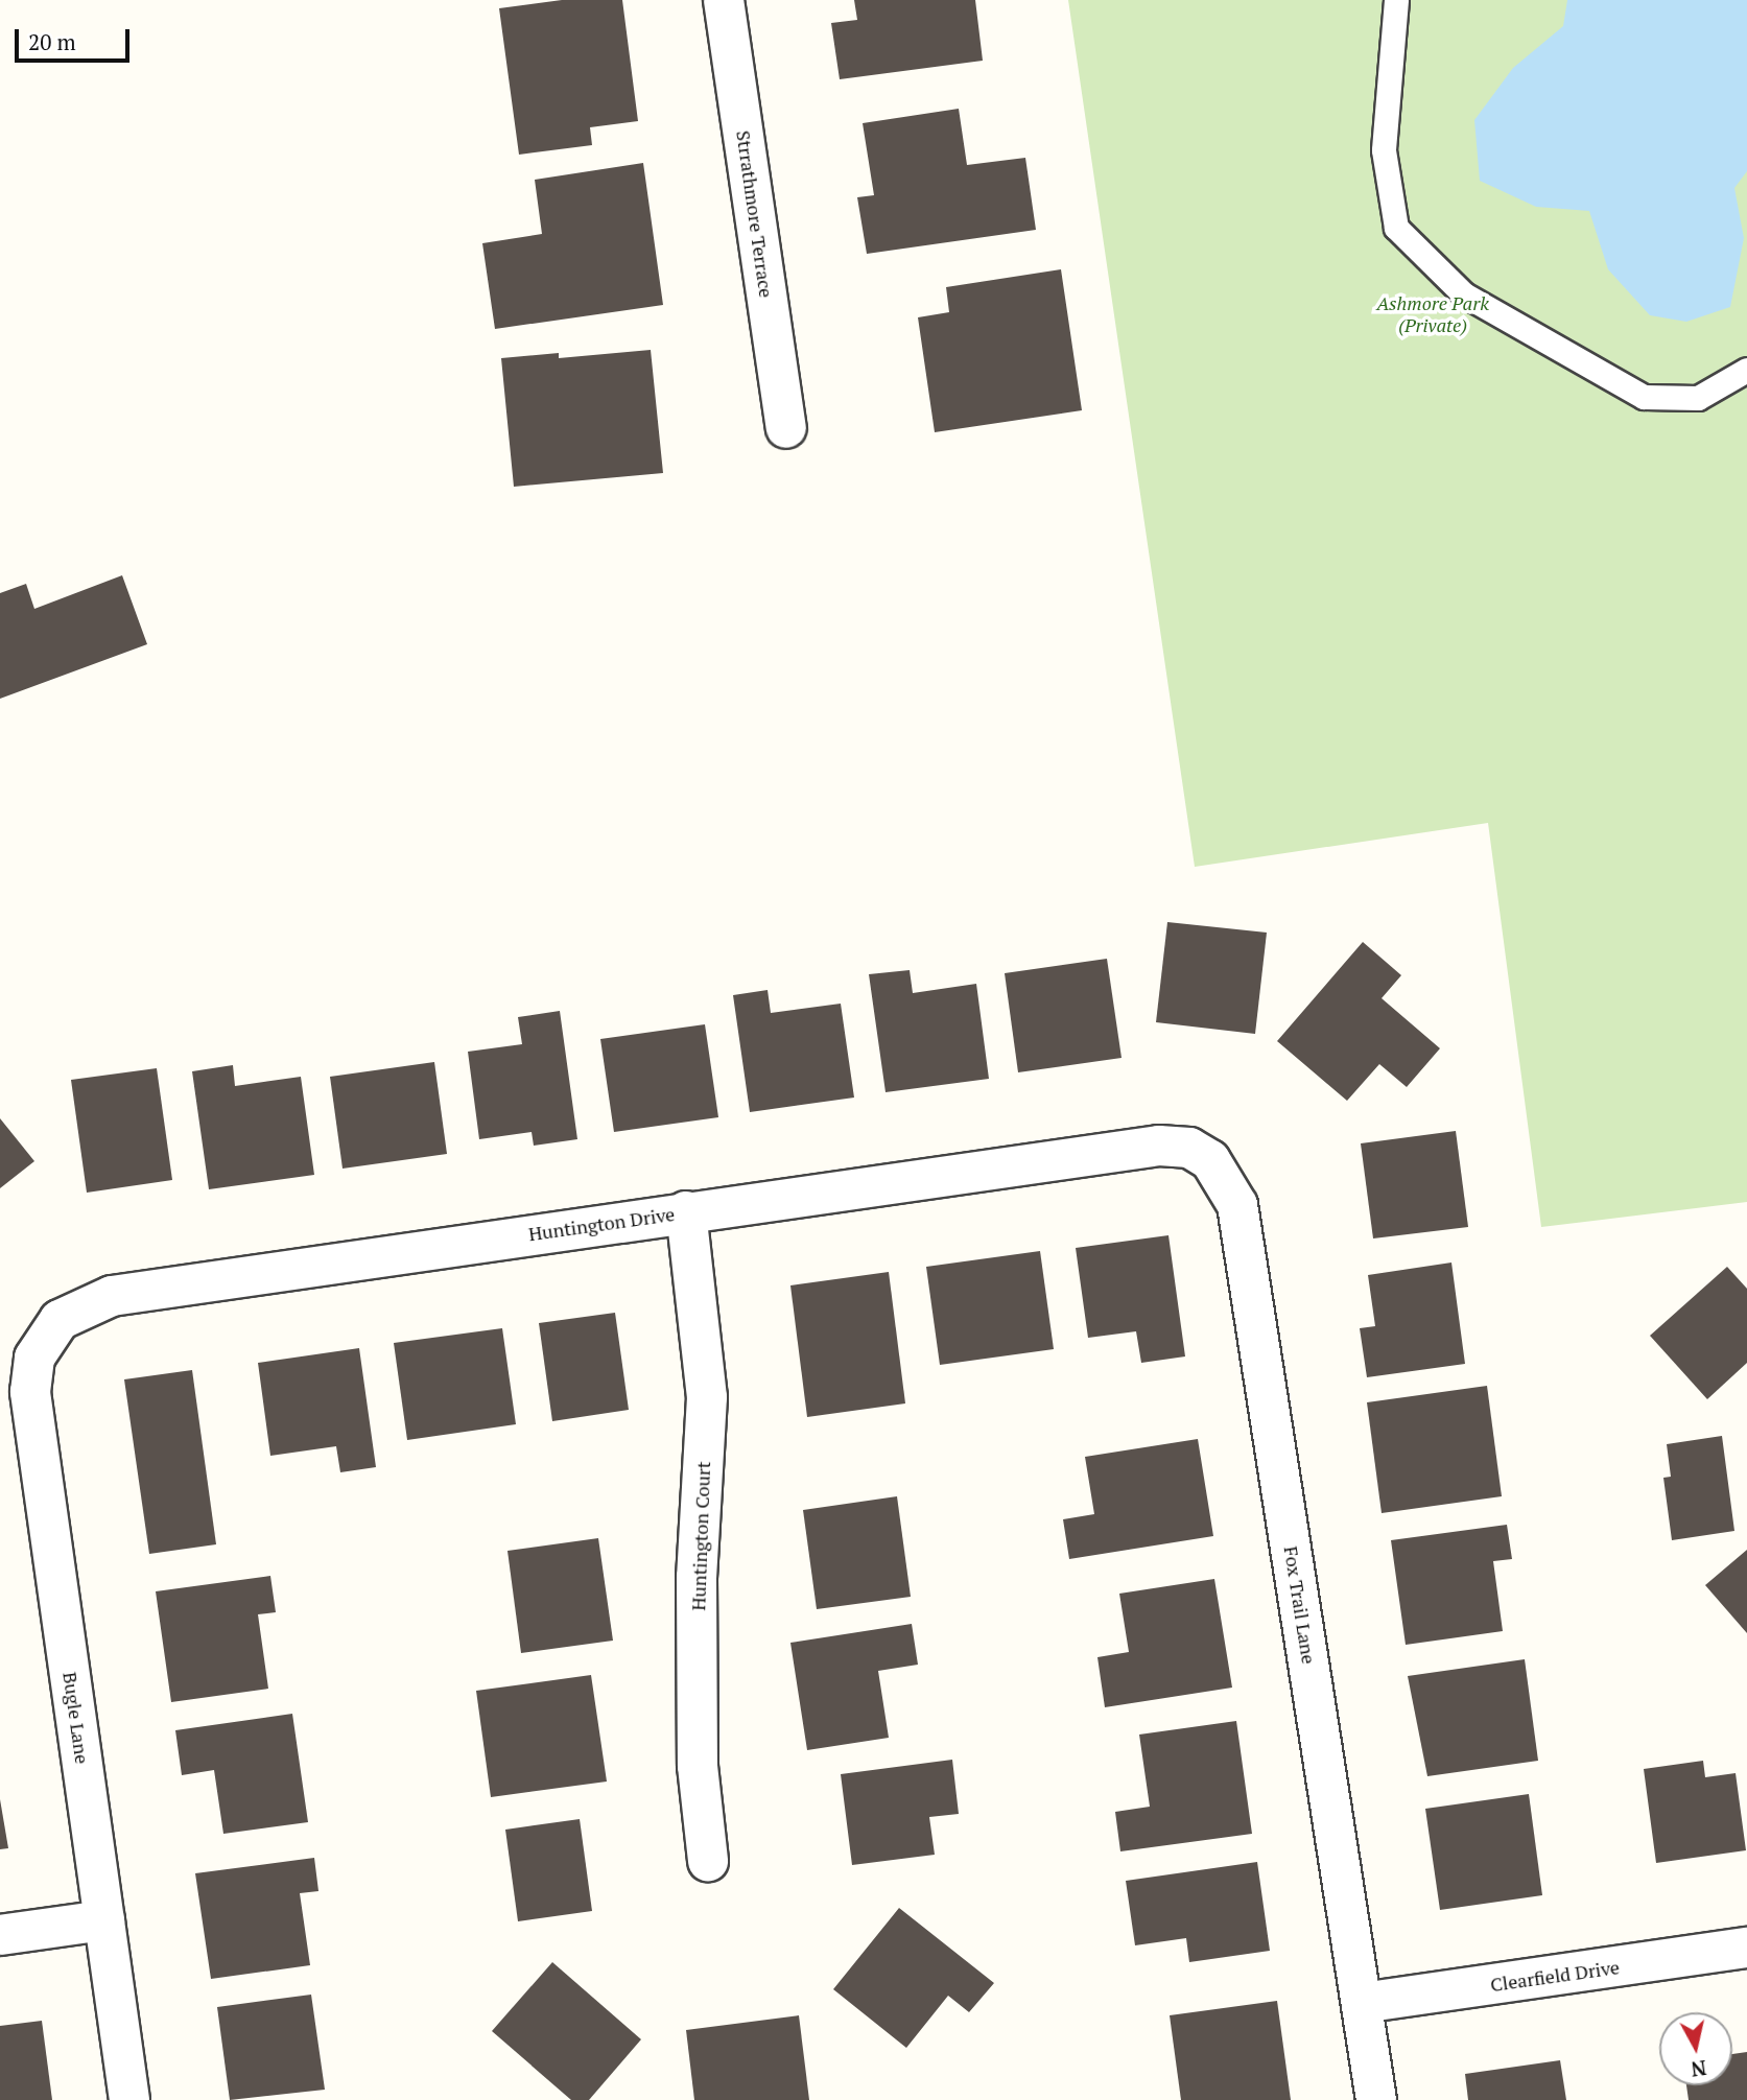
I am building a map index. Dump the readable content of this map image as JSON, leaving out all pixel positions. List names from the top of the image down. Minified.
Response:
{"streets":{"street":["Strrathmore Terrace","Huntington Drive","Huntington Court","Fox Trail Lane","Bugle Lane","Clearfield Drive"]},"crossings":[["Huntington Drive","Huntington Court"],["Huntington Drive","Fox Trail Lane"],["Huntington Drive","Bugle Lane"],["Fox Trail Lane","Clearfield Drive"]],"parks":["Ashmore Park (Private)"],"scale_bar":"20 m","north":"bottom"}
